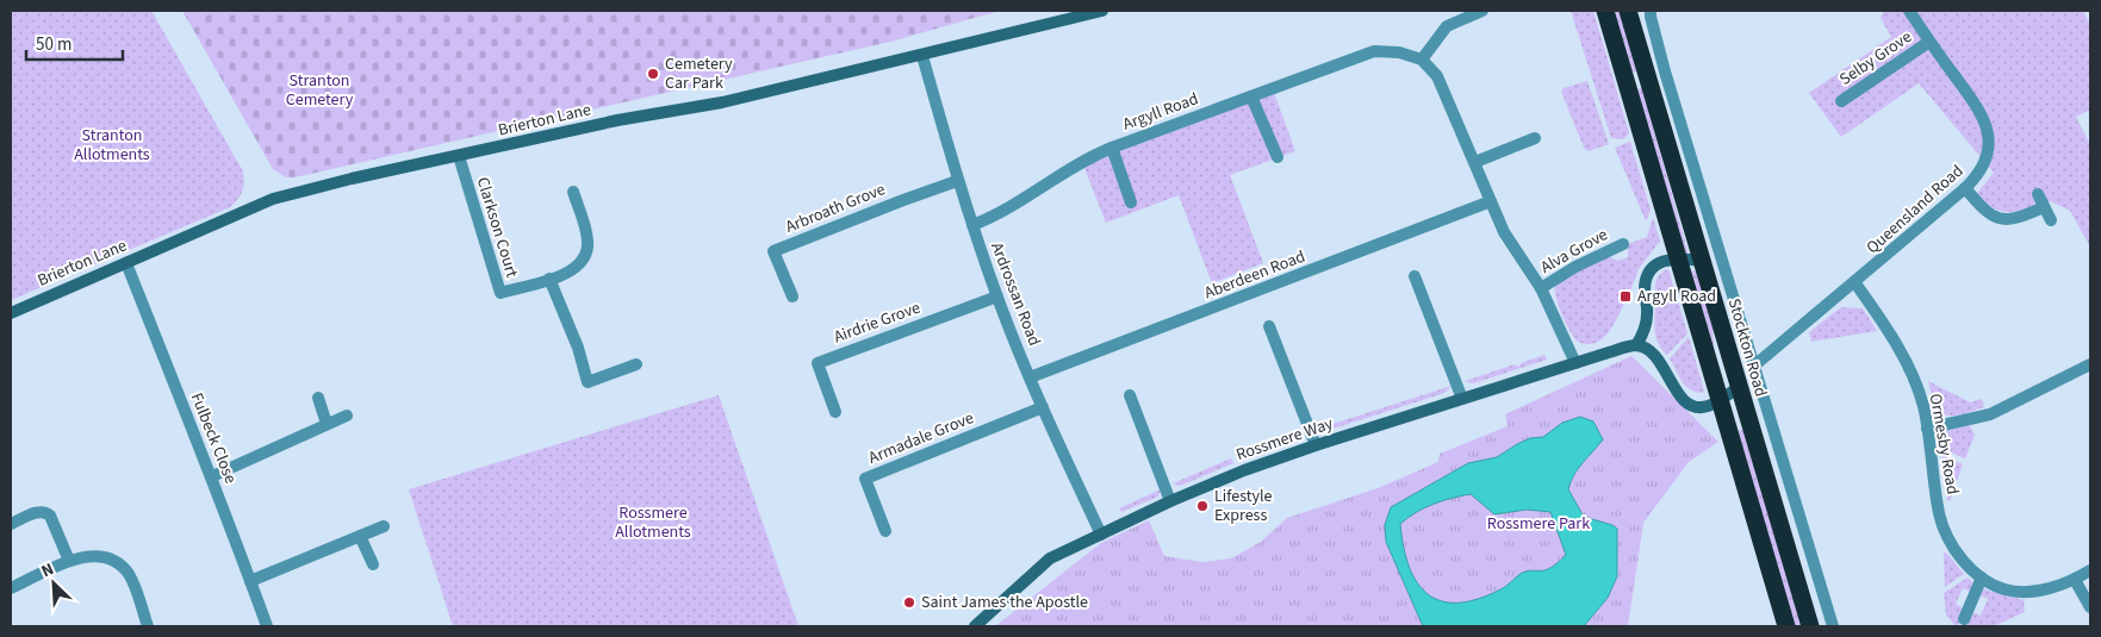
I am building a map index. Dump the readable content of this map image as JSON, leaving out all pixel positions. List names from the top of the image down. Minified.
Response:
{"streets":{"highway":["Stockton Road"],"street":["Selby Grove","Argyll Road","Brierton Lane","Arbroath Grove","Queensland Road","Clarkson Court","Alva Grove","Aberdeen Road","Ardrossan Road","Airdrie Grove","Fulbeck Close","Armadale Grove","Rossmere Way","Ormesby Road"]},"crossings":[["Selby Grove","Queensland Road"],["Argyll Road","Ardrossan Road"],["Brierton Lane","Clarkson Court"],["Brierton Lane","Ardrossan Road"],["Brierton Lane","Fulbeck Close"],["Arbroath Grove","Ardrossan Road"],["Queensland Road","Stockton Road"],["Queensland Road","Ormesby Road"],["Aberdeen Road","Ardrossan Road"],["Ardrossan Road","Airdrie Grove"],["Ardrossan Road","Armadale Grove"],["Ardrossan Road","Rossmere Way"]],"parks":["Stranton Cemetery","Stranton Allotments","Rossmere Allotments","Rossmere Park"],"places":{"other":["Cemetery Car Park","Lifestyle Express","Saint James the Apostle"],"transit":["Argyll Road"]},"scale_bar":"50 m","north":"top left"}
